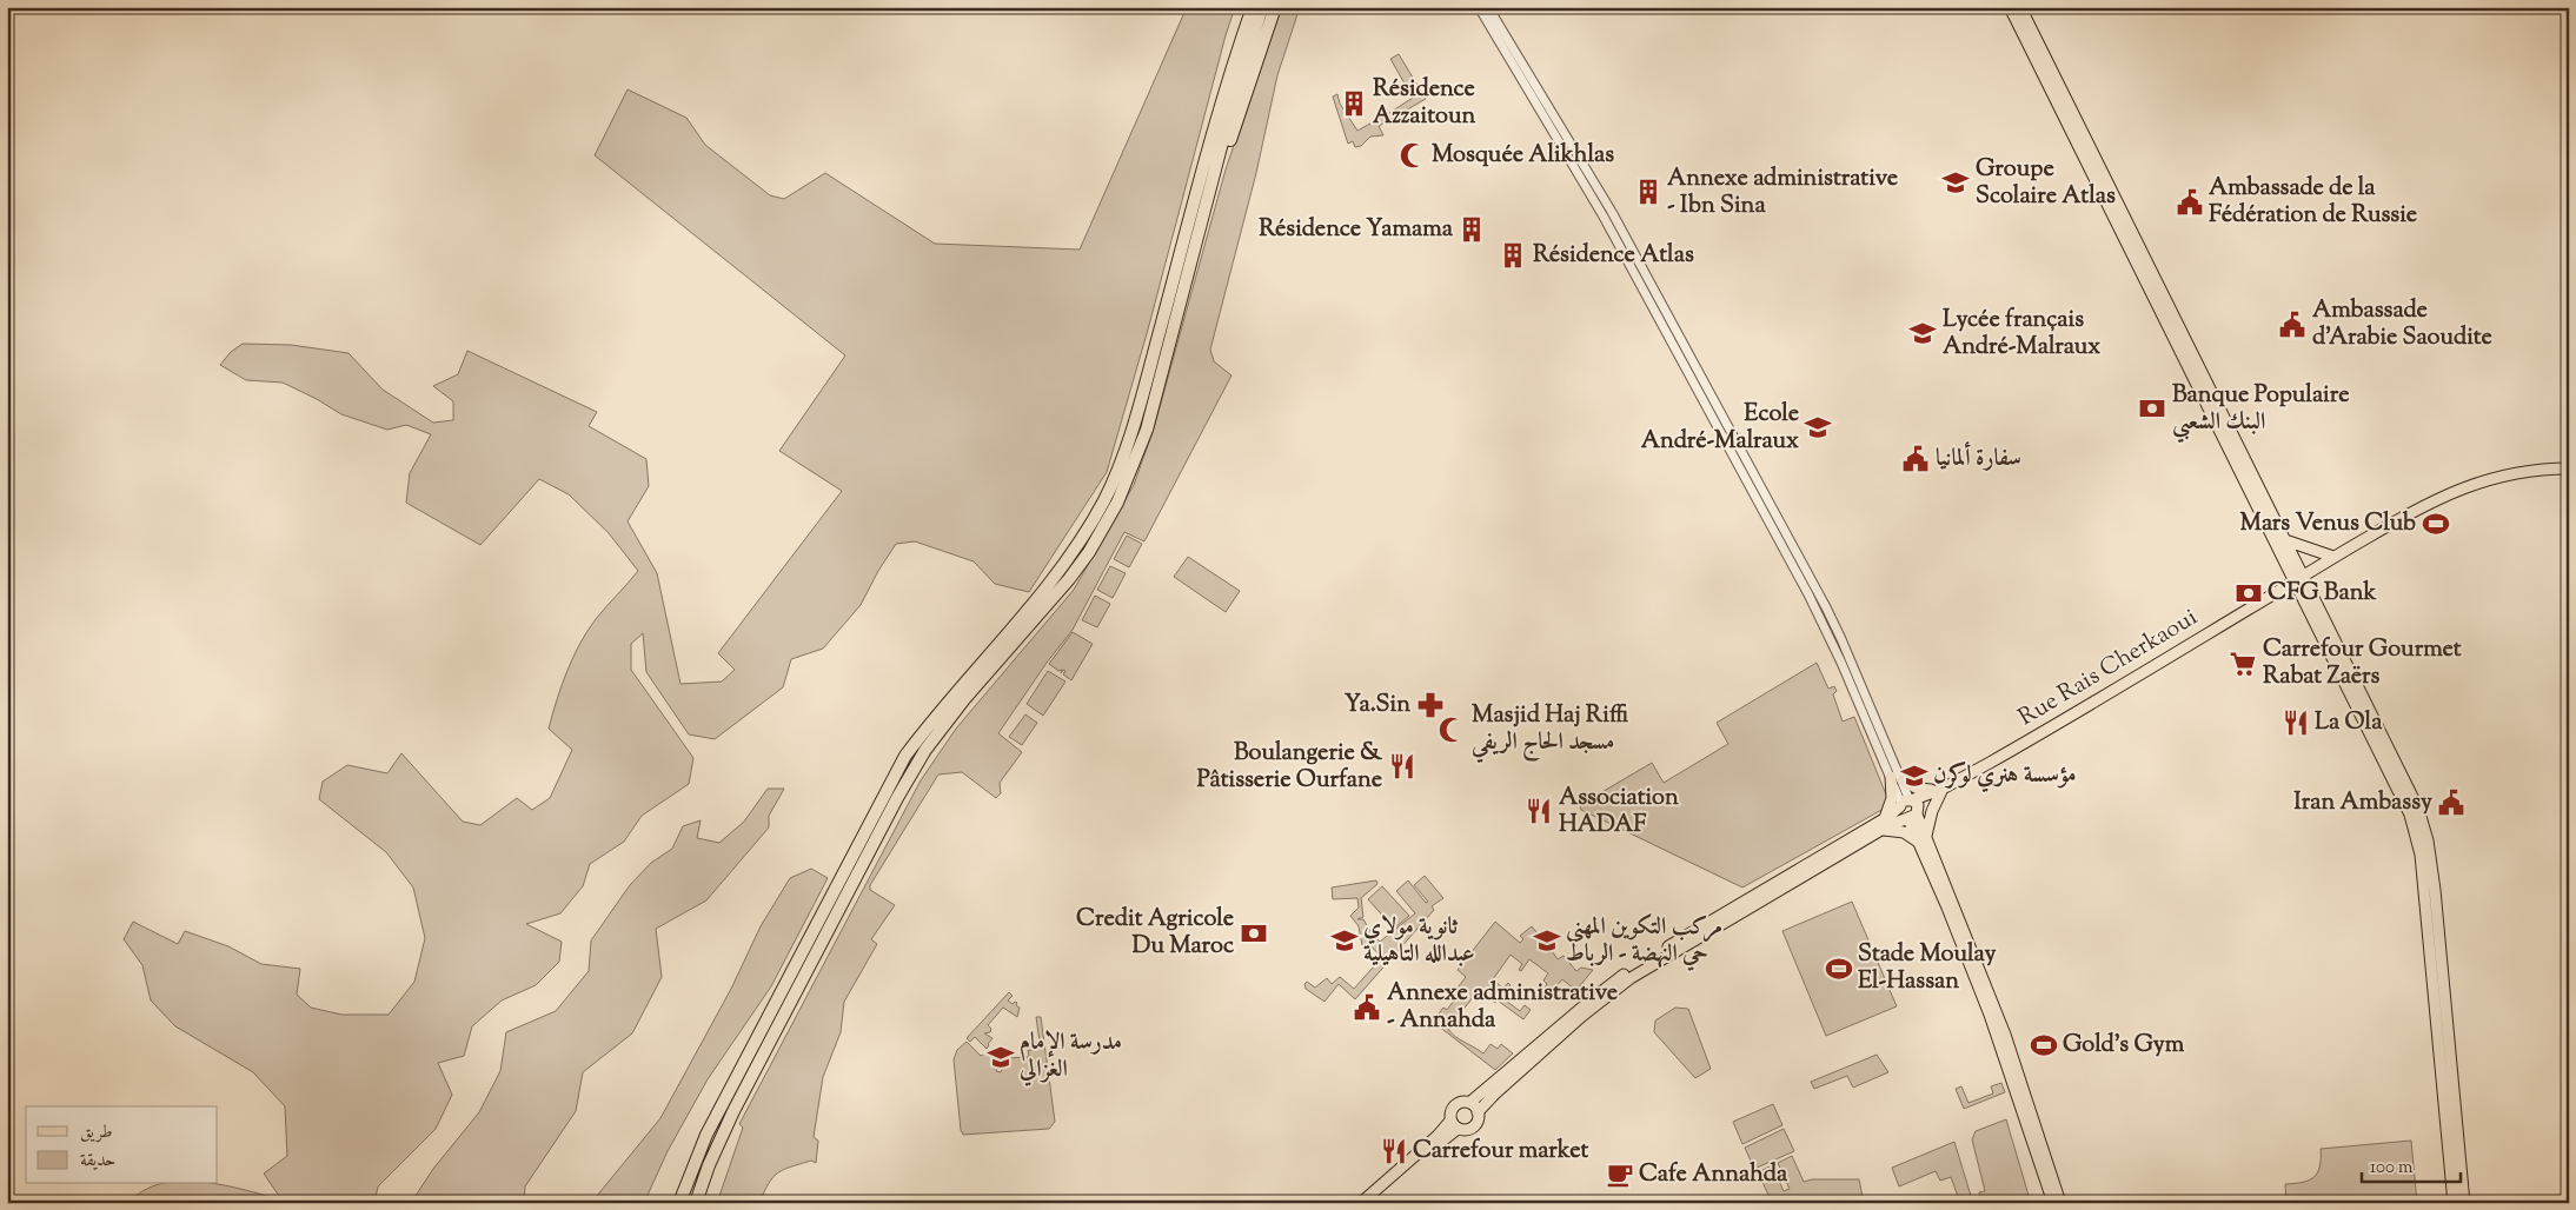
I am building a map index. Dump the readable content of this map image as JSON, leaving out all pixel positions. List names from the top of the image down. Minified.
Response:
{"streets":{"main road":["Rue Rais Cherkaoui"]},"places":{"building":["Résidence Azzaitoun","Annexe administrative - Ibn Sina","Résidence Yamama","Résidence Atlas"],"mosque":["Mosquée Alikhlas","Masjid Haj Riffi مسجد الحاج الريفي"],"school or university":["Groupe Scolaire Atlas","Lycée français André-Malraux","Ecole André-Malraux","مؤسسة هنري لوكرن","ثانوية مولاي عبدالله التاهيلية","مركب التكوين المهني حي النهضة - الرباط","مدرسة الإمام الغزالي"],"public building":["Ambassade de la Fédération de Russie","Ambassade d'Arabie Saoudite","سفارة ألمانيا","Iran Ambassy","Annexe administrative - Annahda"],"bank":["Banque Populaire البنك الشعبي","CFG Bank","Credit Agricole Du Maroc"],"sports":["Mars Venus Club","Stade Moulay El-Hassan","Gold's Gym"],"supermarket":["Carrefour Gourmet Rabat Zaërs"],"pharmacy":["Ya.Sin"],"restaurant":["La Ola","Boulangerie & Pâtisserie Ourfane","Association HADAF","Carrefour market"],"cafe":["Cafe Annahda"]},"legend":["طريق","حديقة"],"scale_bar":"100 m"}
